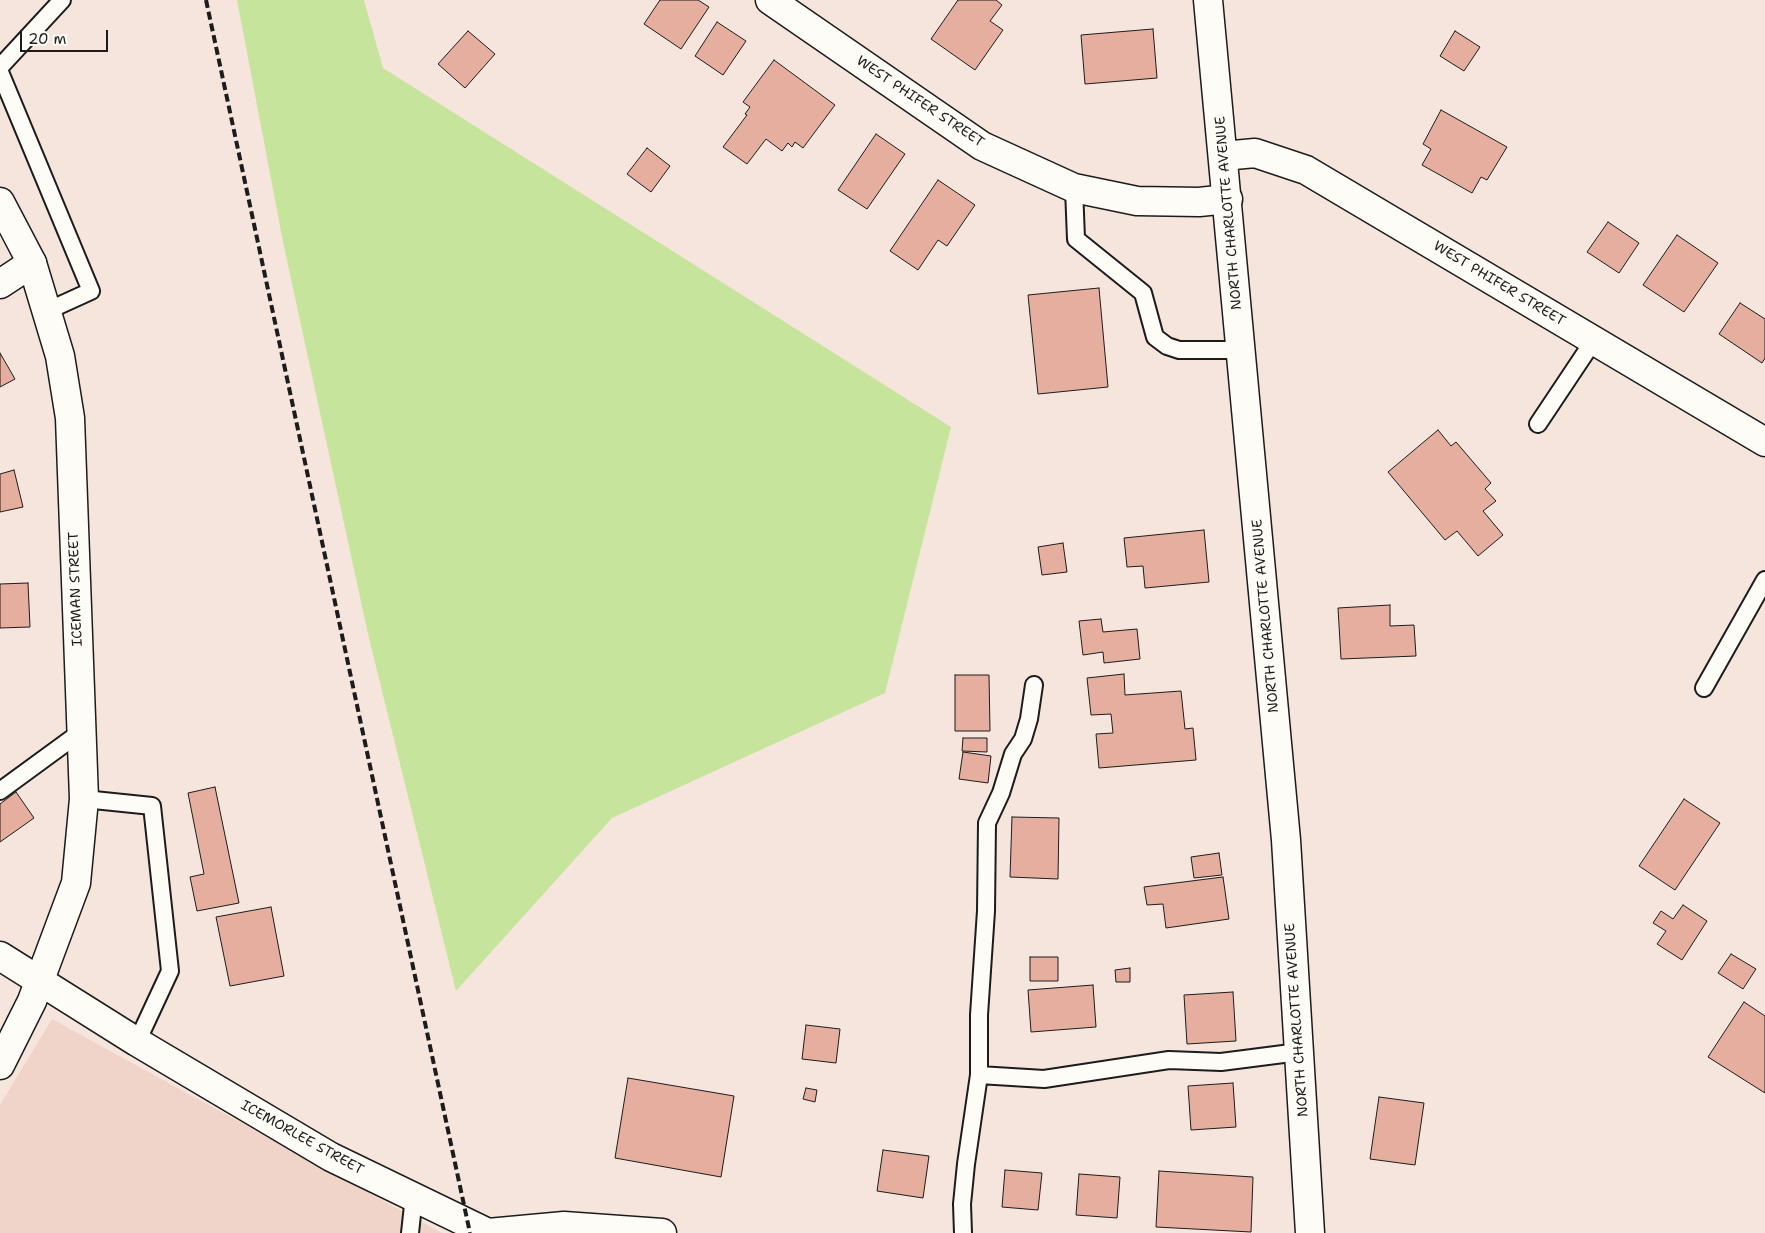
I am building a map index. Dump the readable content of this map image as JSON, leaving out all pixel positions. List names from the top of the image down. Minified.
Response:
{"streets":{"main road":["WEST PHIFER STREET","NORTH CHARLOTTE AVENUE","ICEMAN STREET","ICEMORLEE STREET"]},"crossings":[["WEST PHIFER STREET","NORTH CHARLOTTE AVENUE"],["ICEMAN STREET","ICEMORLEE STREET"]],"scale_bar":"20 m"}
